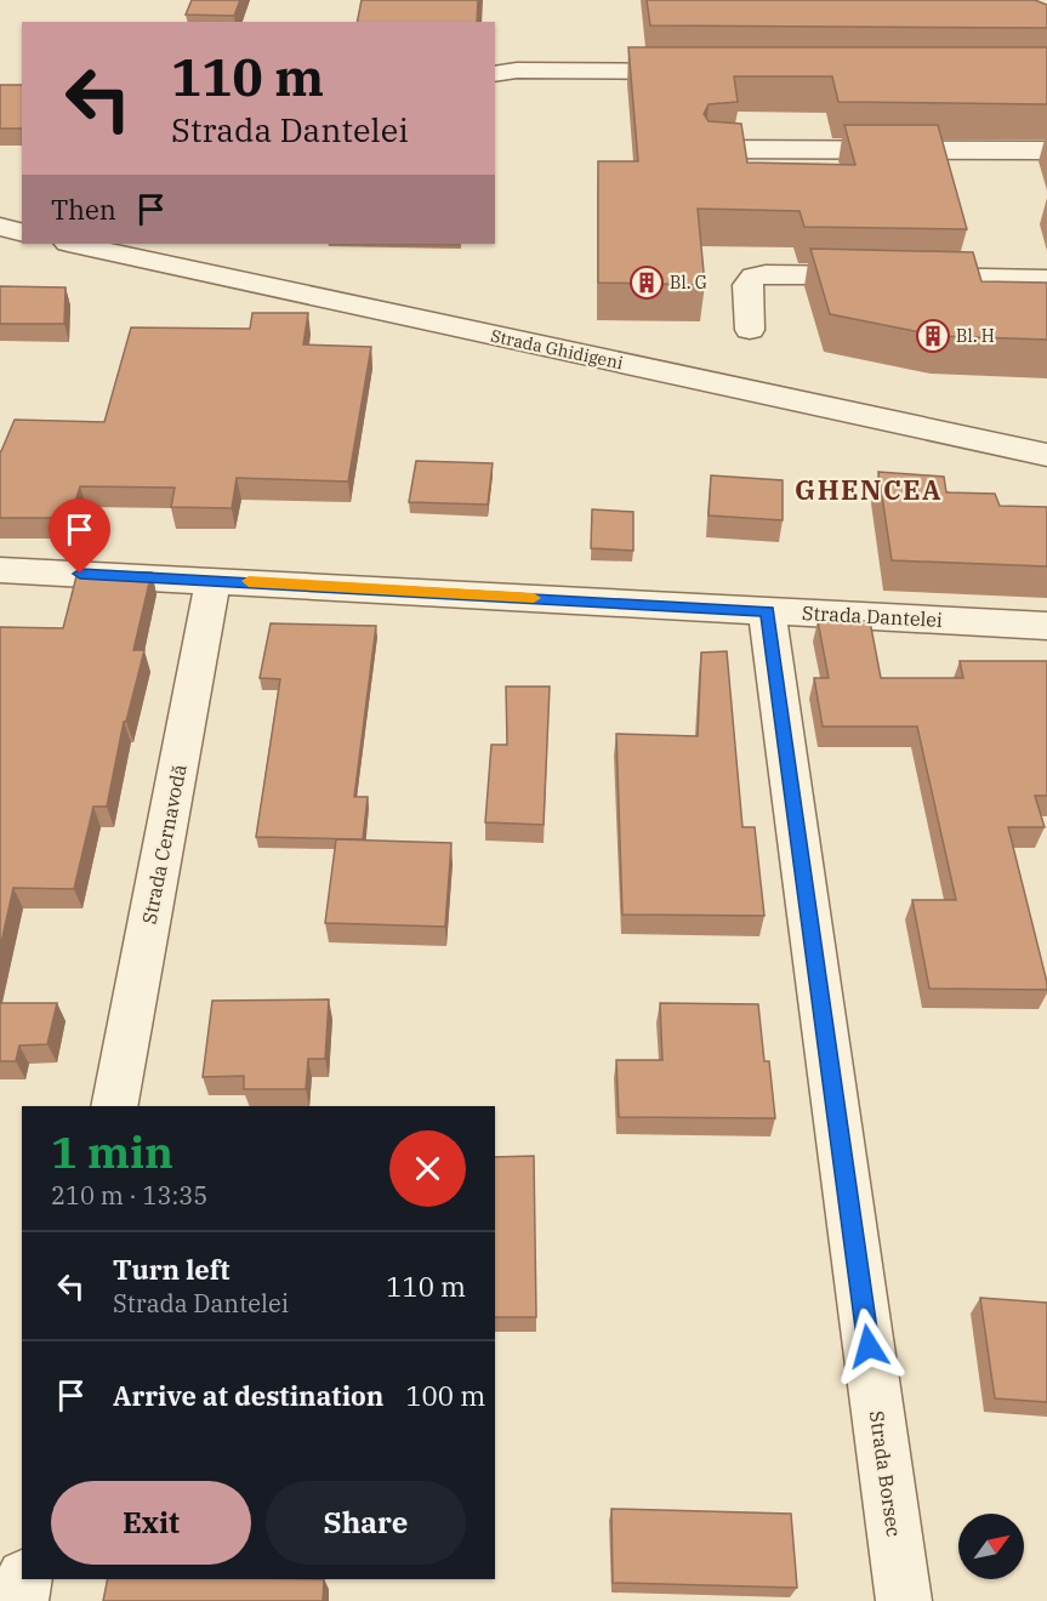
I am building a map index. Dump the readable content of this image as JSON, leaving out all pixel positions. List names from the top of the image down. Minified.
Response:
{"streets":{"street":["Strada Ghidigeni","Strada Dantelei","Strada Cernavodă","Strada Borsec"]},"crossings":[["Strada Dantelei","Strada Cernavodă"],["Strada Dantelei","Strada Borsec"]],"districts":["GHENCEA"],"places":{"building":["Bl. G","Bl. H"]},"north":"top right","page":{"turn":["110 m","Strada Dantelei"],"then":"Then","heading":["1 min","210 m · 13:35"],"list":[{"name":"Turn left","note":"Strada Dantelei","value":"110 m"},{"name":"Arrive at destination","value":"100 m"}],"buttons":["Exit","Share"]}}
